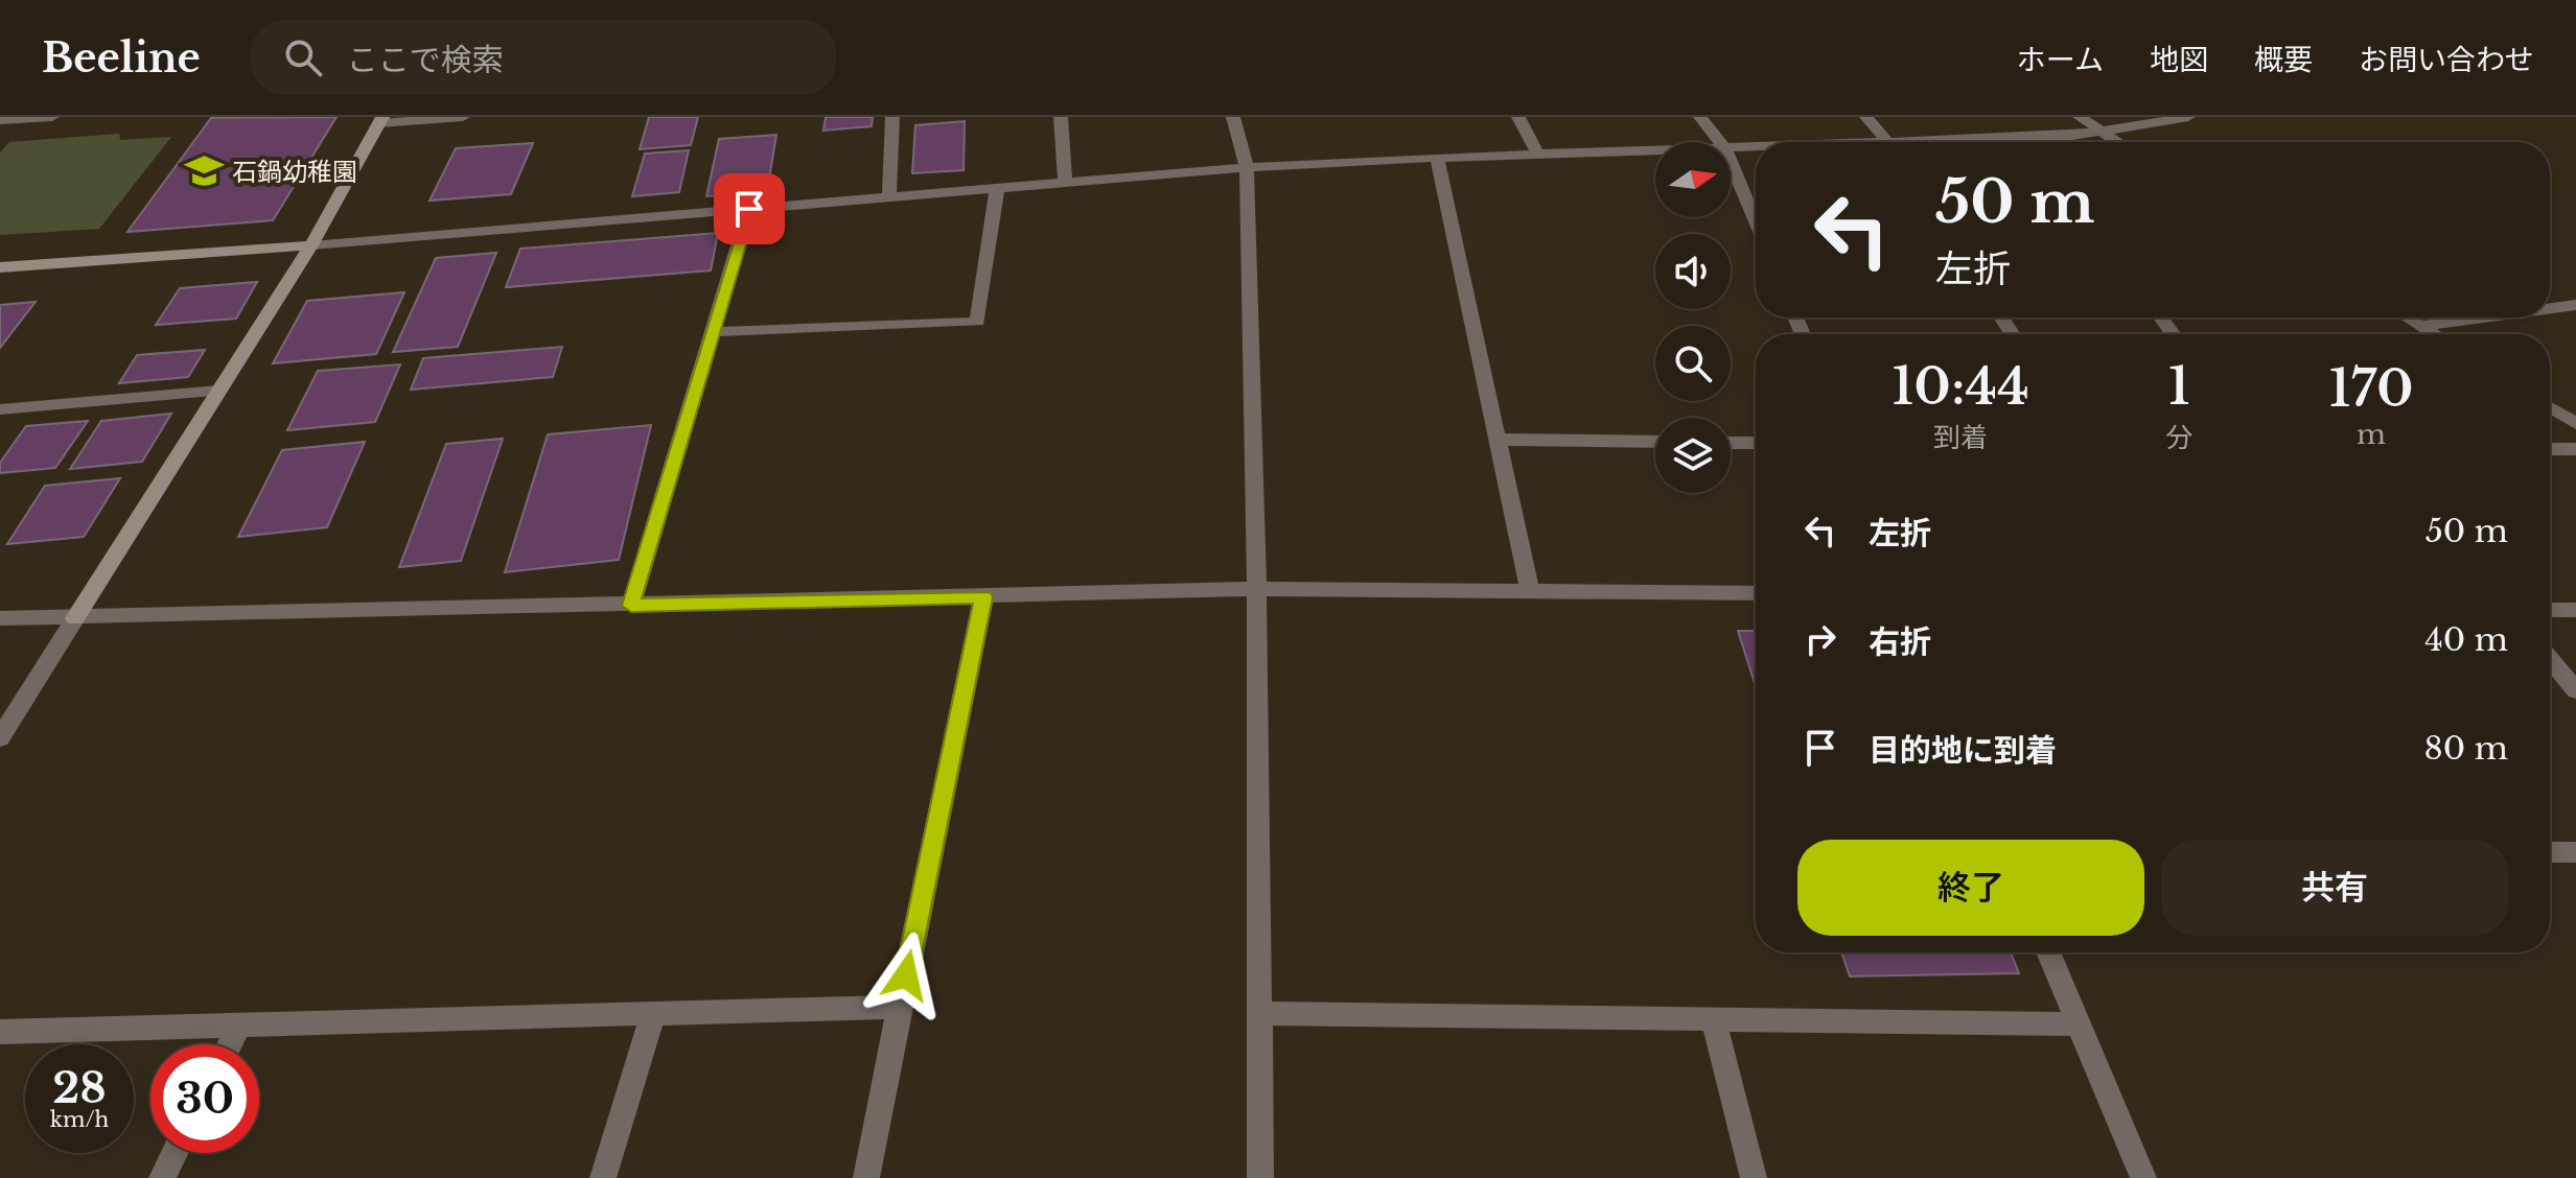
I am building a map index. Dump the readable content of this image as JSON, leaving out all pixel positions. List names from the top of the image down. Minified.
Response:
{"places":{"school or university":["石鍋幼稚園"]},"north":"right","page":{"header":"Beeline","search":"ここで検索","nav":["ホーム","地図","概要","お問い合わせ"],"turn":["50 m","左折"],"eta":["10:44","到着","1","分","170","m"],"list":[{"name":"左折","value":"50 m"},{"name":"右折","value":"40 m"},{"name":"目的地に到着","value":"80 m"}],"buttons":["終了","共有"],"speed":"28 km/h","limit":"30"}}
